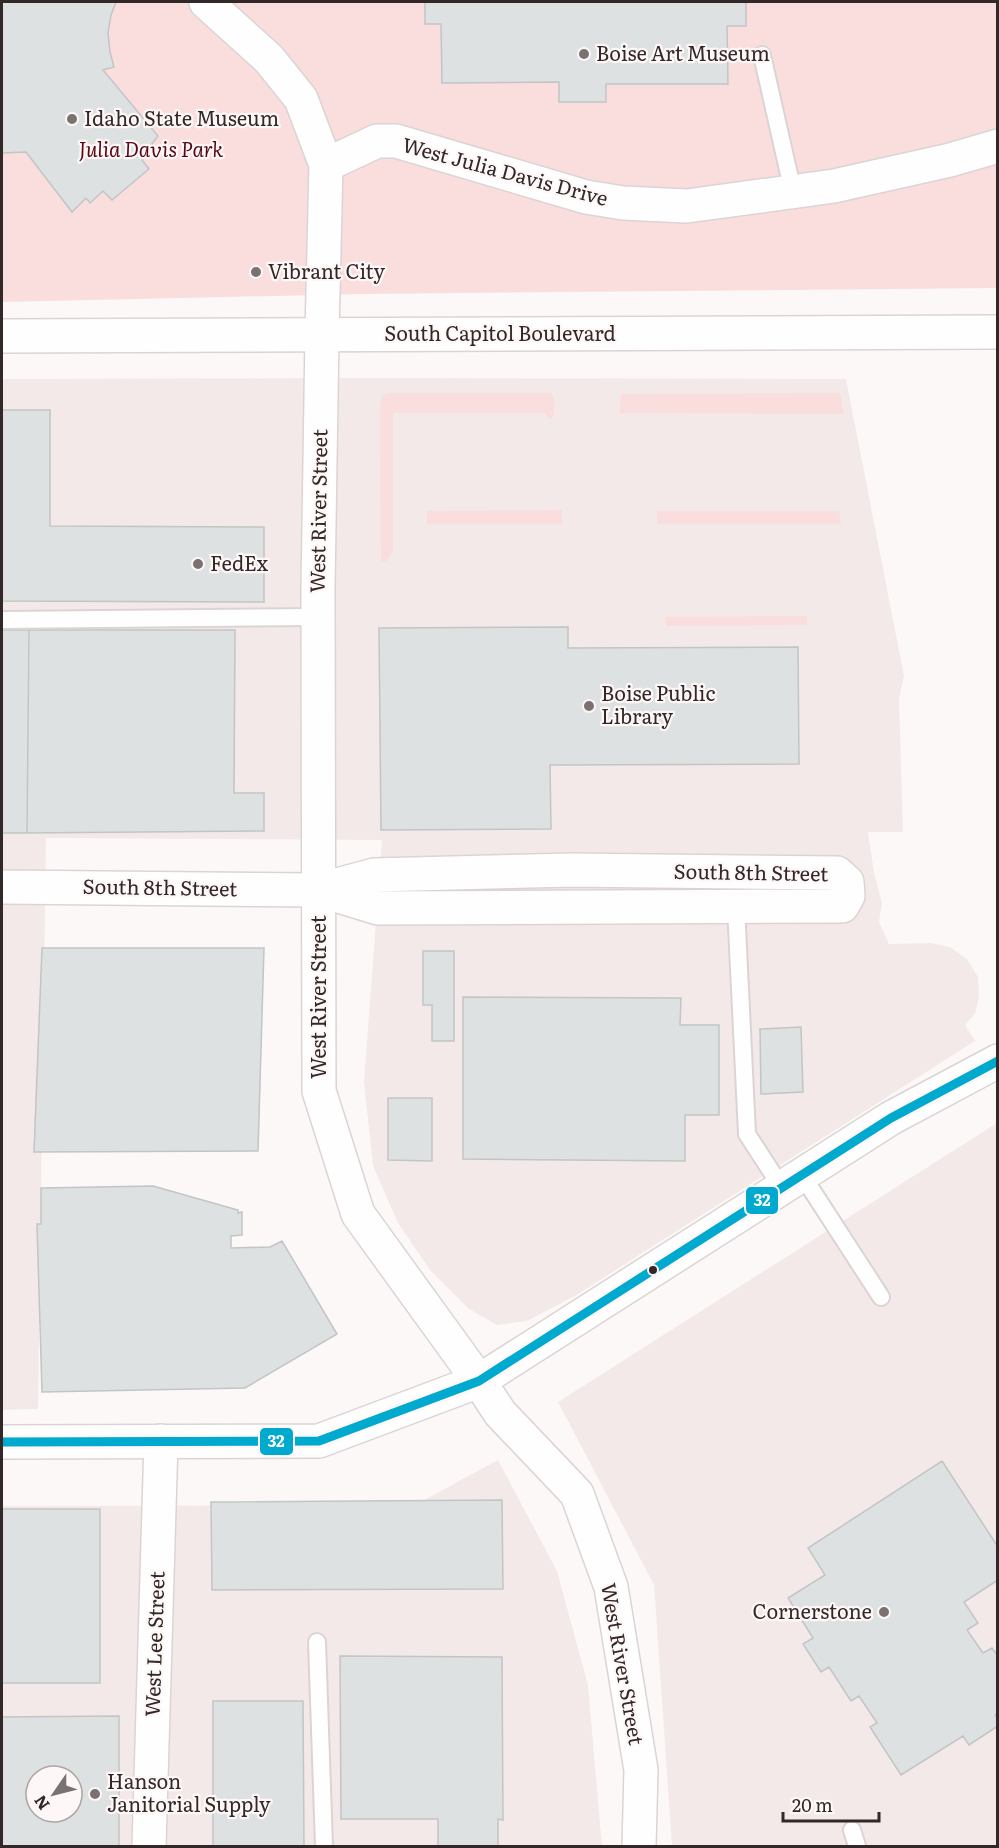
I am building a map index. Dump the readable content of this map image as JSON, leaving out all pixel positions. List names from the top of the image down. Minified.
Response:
{"streets":{"main road":["West Julia Davis Drive","South Capitol Boulevard","West River Street","South 8th Street","West Lee Street"]},"crossings":[["West Julia Davis Drive","West River Street"],["South Capitol Boulevard","West River Street"],["West River Street","South 8th Street"]],"parks":["Julia Davis Park"],"places":["Boise Art Museum","Idaho State Museum","Vibrant City","FedEx","Boise Public Library","Cornerstone","Hanson Janitorial Supply"],"lines":["transit line 32"],"scale_bar":"20 m","north":"bottom left"}
